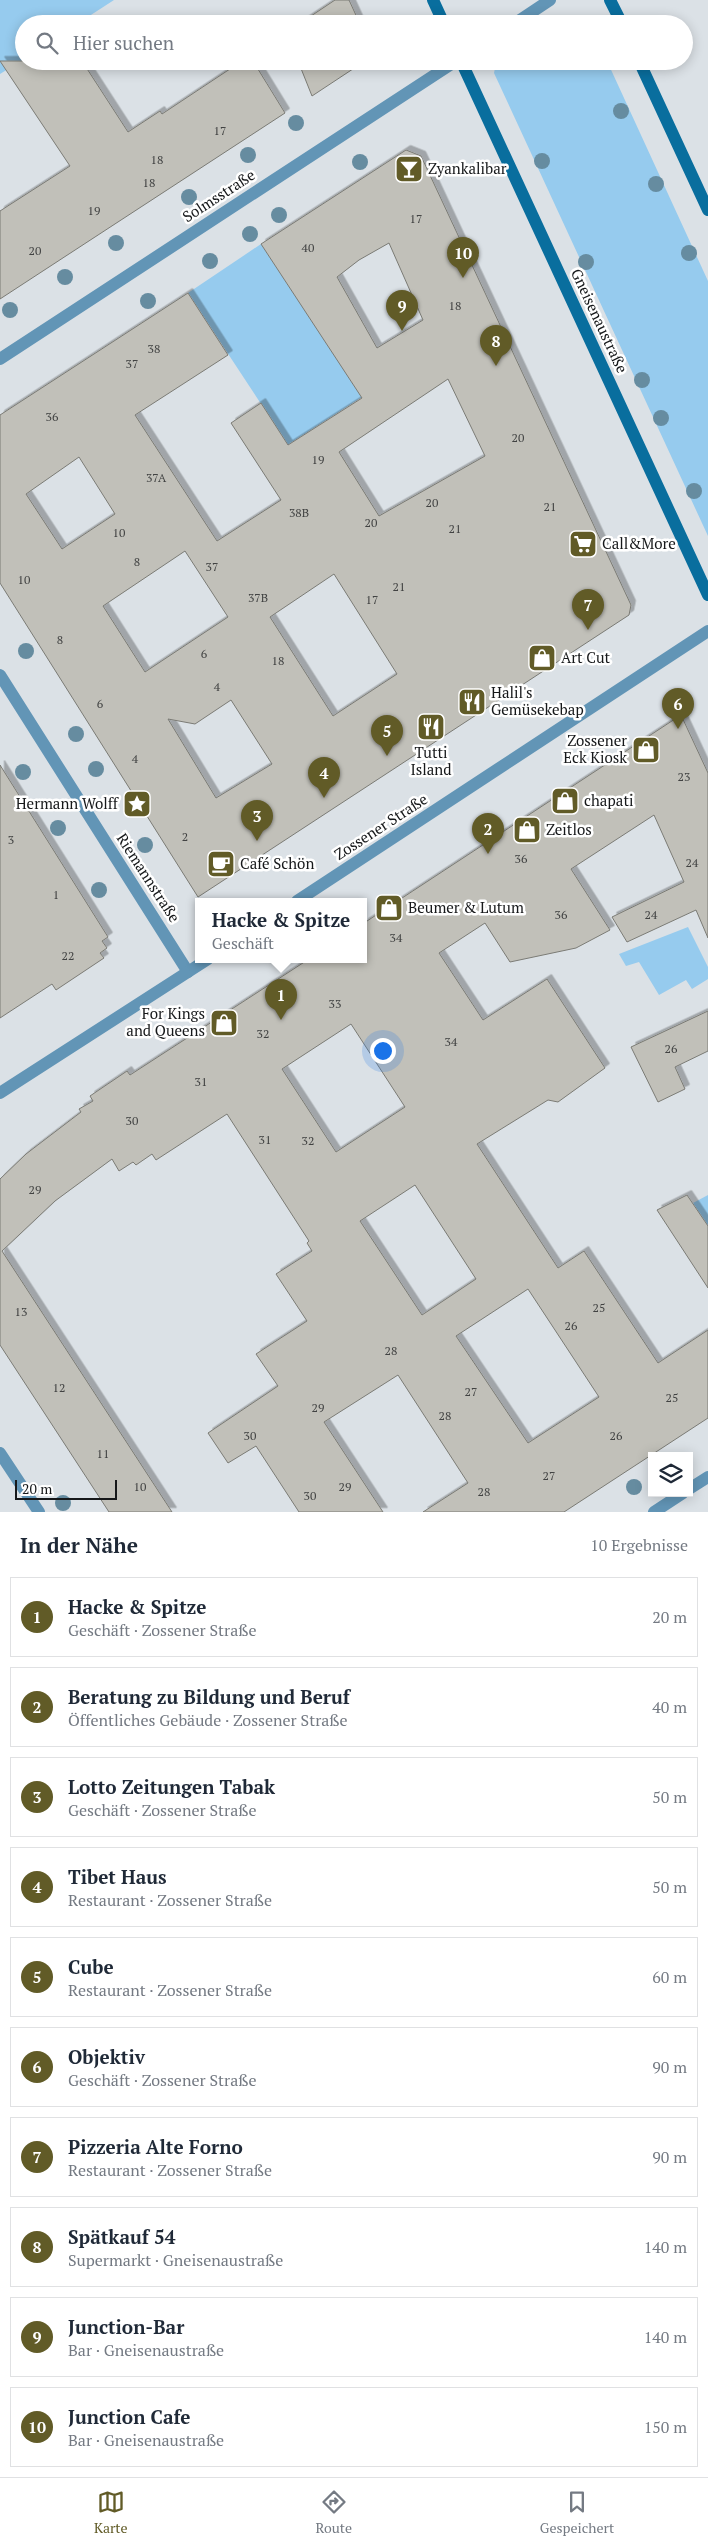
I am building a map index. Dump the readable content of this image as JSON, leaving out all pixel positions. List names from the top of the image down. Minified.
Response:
{"streets":{"main road":["Gneisenaustraße"],"street":["Solmsstraße","Zossener Straße","Riemannstraße"]},"places":{"bar":["Zyankalibar"],"supermarket":["Call&More"],"shop":["Art Cut","Zossener Eck Kiosk","chapati","Zeitlos","Beumer & Lutum","For Kings and Queens"],"restaurant":["Halil's Gemüsekebap","Tutti Island"],"place":["Hermann Wolff"],"cafe":["Café Schön"]},"house_numbers":["17","18","18","19","17","40","20","18","38","37","36","20","19","37A","20","21","38B","20","21","10","8","37","10","21","37B","17","8","6","18","4","6","4","23","2","3","36","24","1","36","24","34","22","33","32","34","26","31","30","31","32","29","25","13","26","28","12","27","25","29","28","30","26","11","27","10","29","28","30"],"scale_bar":"20 m","page":{"search":"Hier suchen","pins":["10","9","8","7","6","5","4","3","2","1"],"popup":["Hacke & Spitze","Geschäft"],"scale":"20 m","heading":["In der Nähe","10 Ergebnisse"],"list":[{"mark":"1","name":"Hacke & Spitze","note":"Geschäft · Zossener Straße","value":"20 m"},{"mark":"2","name":"Beratung zu Bildung und Beruf","note":"Öffentliches Gebäude · Zossener Straße","value":"40 m"},{"mark":"3","name":"Lotto Zeitungen Tabak","note":"Geschäft · Zossener Straße","value":"50 m"},{"mark":"4","name":"Tibet Haus","note":"Restaurant · Zossener Straße","value":"50 m"},{"mark":"5","name":"Cube","note":"Restaurant · Zossener Straße","value":"60 m"},{"mark":"6","name":"Objektiv","note":"Geschäft · Zossener Straße","value":"90 m"},{"mark":"7","name":"Pizzeria Alte Forno","note":"Restaurant · Zossener Straße","value":"90 m"},{"mark":"8","name":"Spätkauf 54","note":"Supermarkt · Gneisenaustraße","value":"140 m"},{"mark":"9","name":"Junction-Bar","note":"Bar · Gneisenaustraße","value":"140 m"},{"mark":"10","name":"Junction Cafe","note":"Bar · Gneisenaustraße","value":"150 m"}],"nav":["Karte","Route","Gespeichert"]}}
